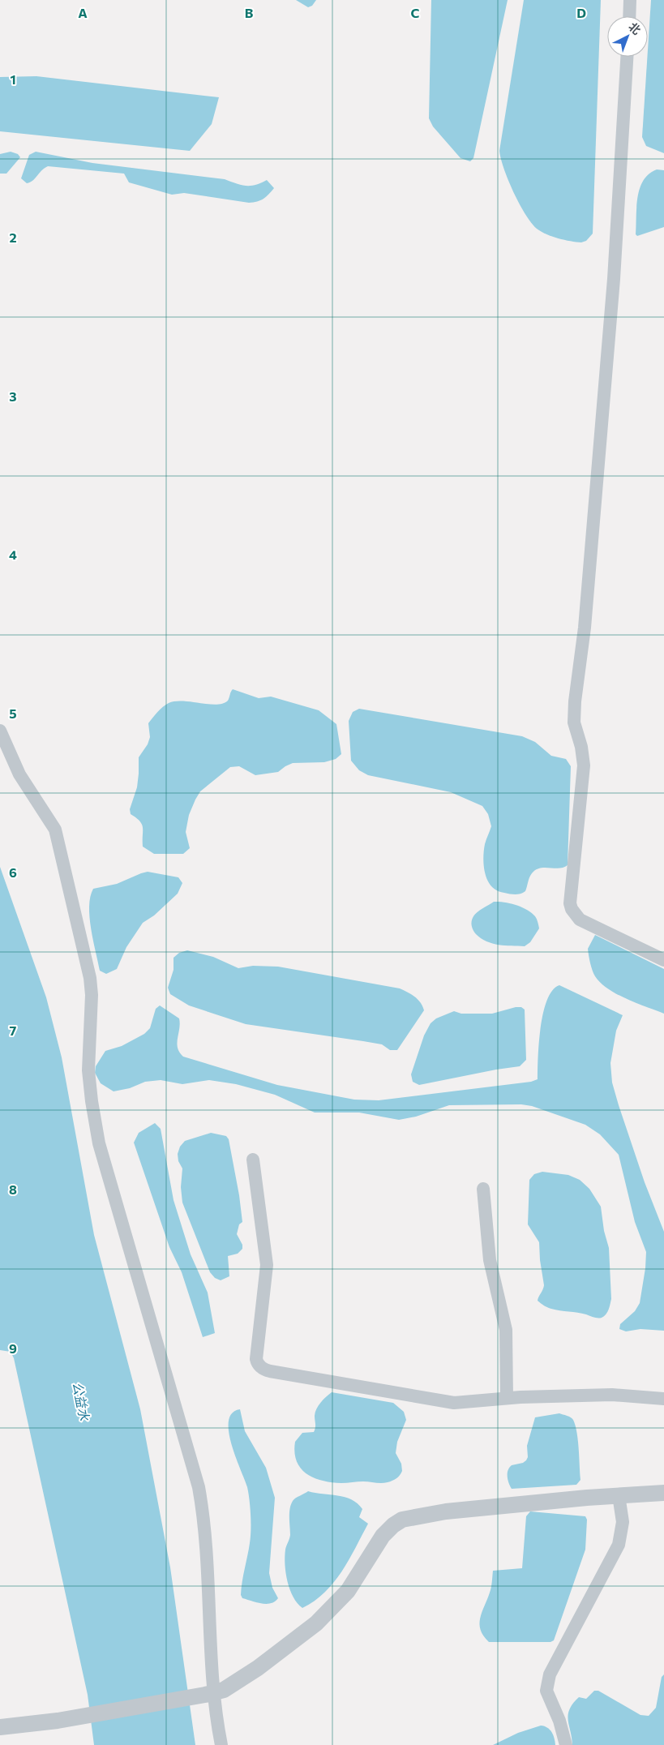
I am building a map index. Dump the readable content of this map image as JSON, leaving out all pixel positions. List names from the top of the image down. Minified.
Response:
{"water":["公益水"],"north":"top right","grid":{"columns":["A","B","C","D"],"rows":["1","2","3","4","5","6","7","8","9"]}}
